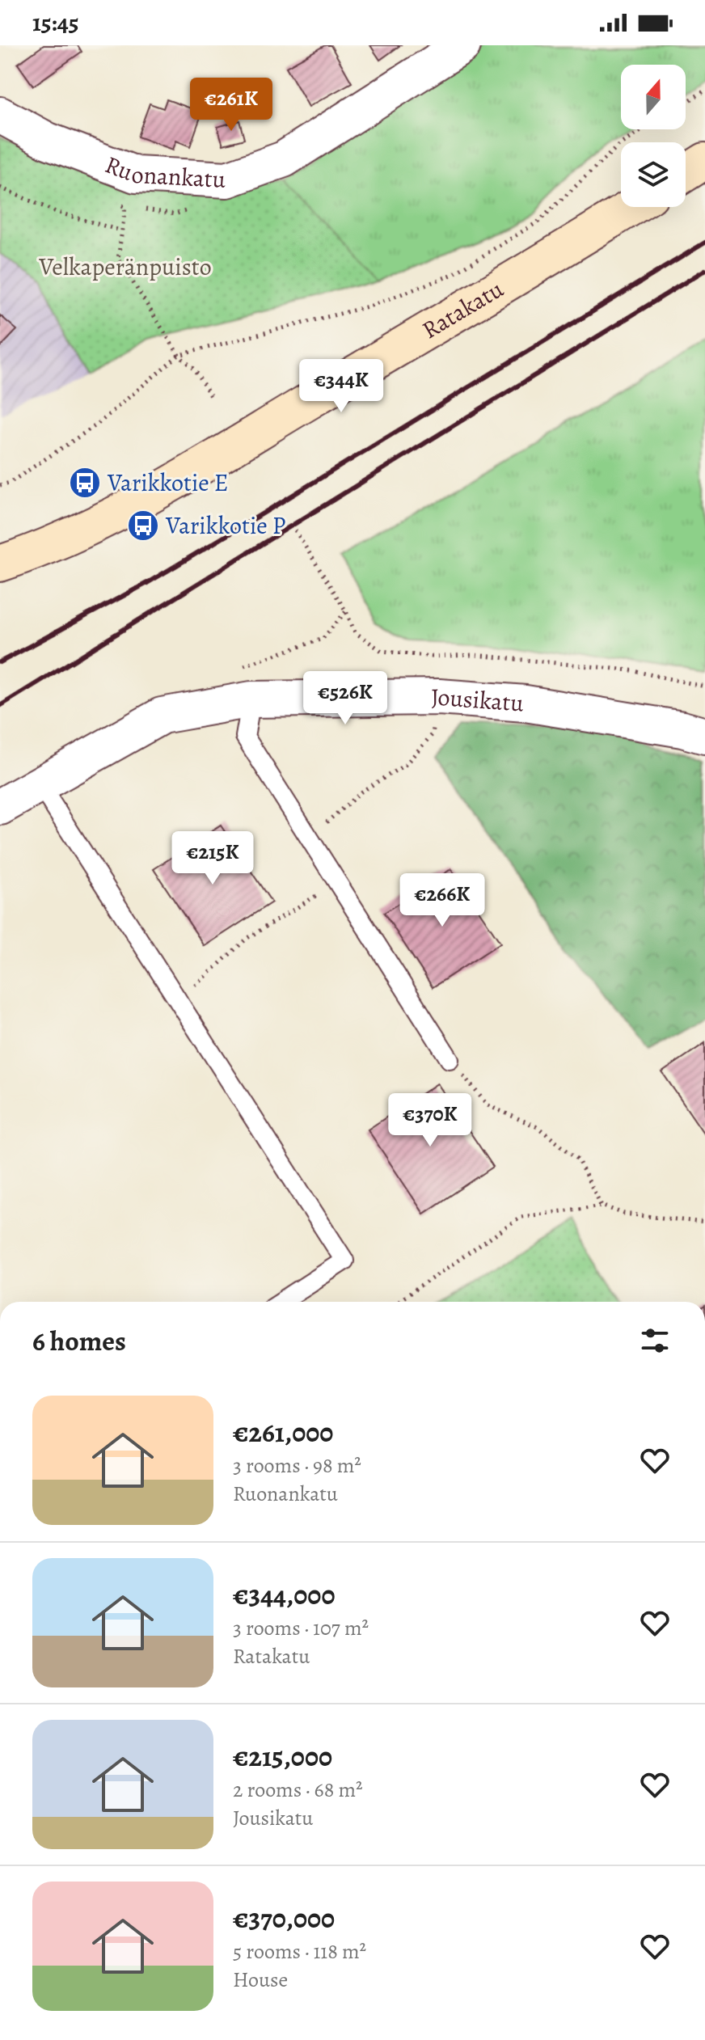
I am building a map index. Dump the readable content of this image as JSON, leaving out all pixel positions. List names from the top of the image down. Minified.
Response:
{"streets":{"main road":["Ratakatu"],"street":["Ruonankatu","Jousikatu"]},"parks":["Velkaperänpuisto"],"places":{"bus stop":["Varikkotie E","Varikkotie P"]},"north":"top","page":{"status":"15:45","price":["€261K","€344K","€526K","€215K","€266K","€370K"],"heading":"6 homes","list":[{"name":"€261,000","note":"3 rooms · 98 m² · Ruonankatu"},{"name":"€344,000","note":"3 rooms · 107 m² · Ratakatu"},{"name":"€215,000","note":"2 rooms · 68 m² · Jousikatu"},{"name":"€370,000","note":"5 rooms · 118 m² · House"}]}}
